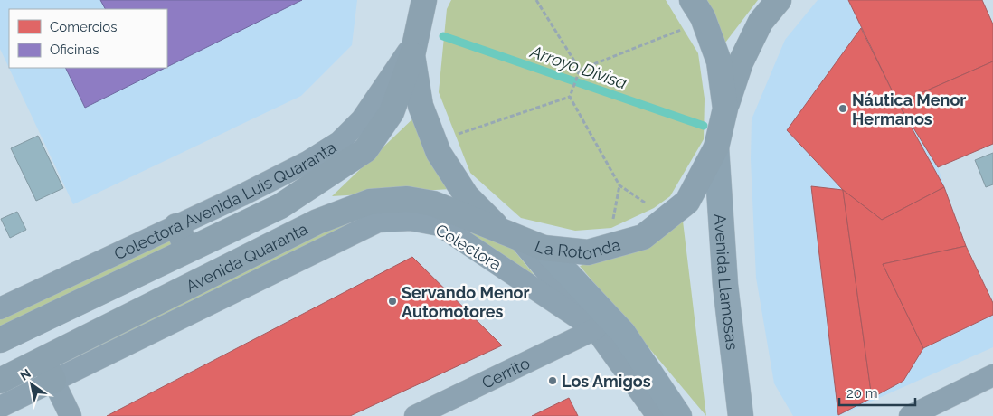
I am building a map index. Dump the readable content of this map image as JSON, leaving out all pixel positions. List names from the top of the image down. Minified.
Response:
{"streets":{"highway":["La Rotonda","Avenida Quaranta"],"main road":["Avenida Llamosas"],"street":["Colectora Avenida Luis Quaranta","Colectora","Cerrito"]},"crossings":[["Colectora Avenida Luis Quaranta","La Rotonda"],["Colectora Avenida Luis Quaranta","Avenida Quaranta"],["La Rotonda","Colectora"],["La Rotonda","Avenida Quaranta"],["La Rotonda","Avenida Llamosas"],["Colectora","Avenida Quaranta"],["Colectora","Cerrito"]],"water":["Arroyo Divisa"],"places":["Náutica Menor Hermanos","Servando Menor Automotores","Los Amigos"],"legend":["Comercios","Oficinas"],"scale_bar":"20 m","north":"top left"}
